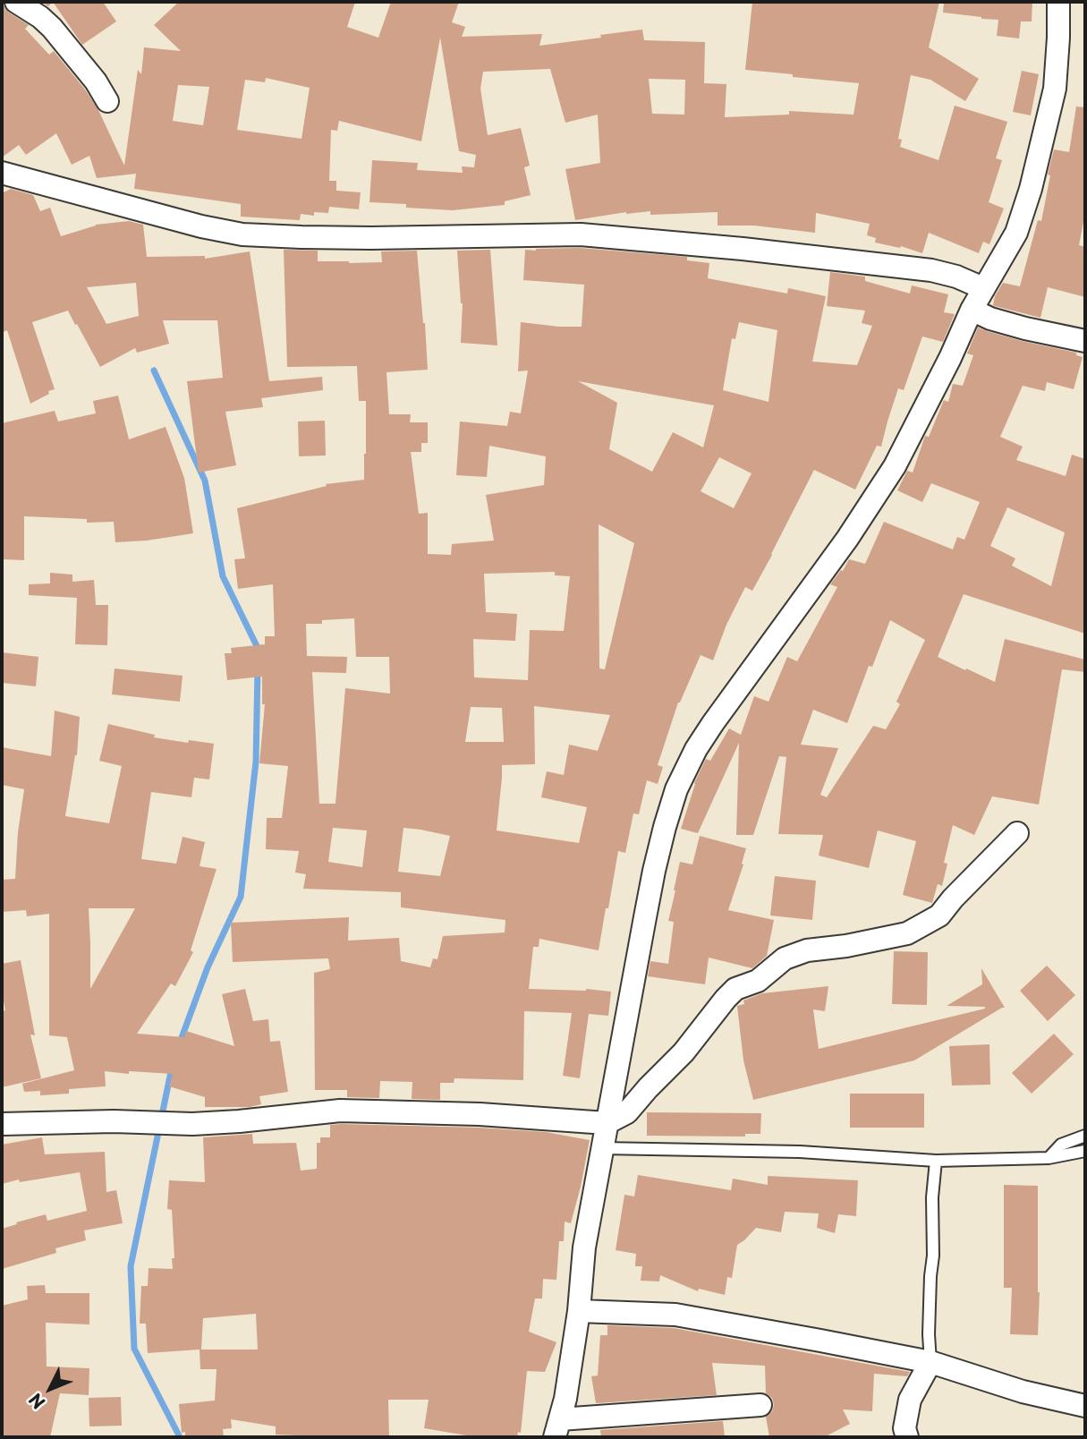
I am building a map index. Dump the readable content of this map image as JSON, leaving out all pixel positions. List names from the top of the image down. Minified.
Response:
{"north":"bottom left"}
